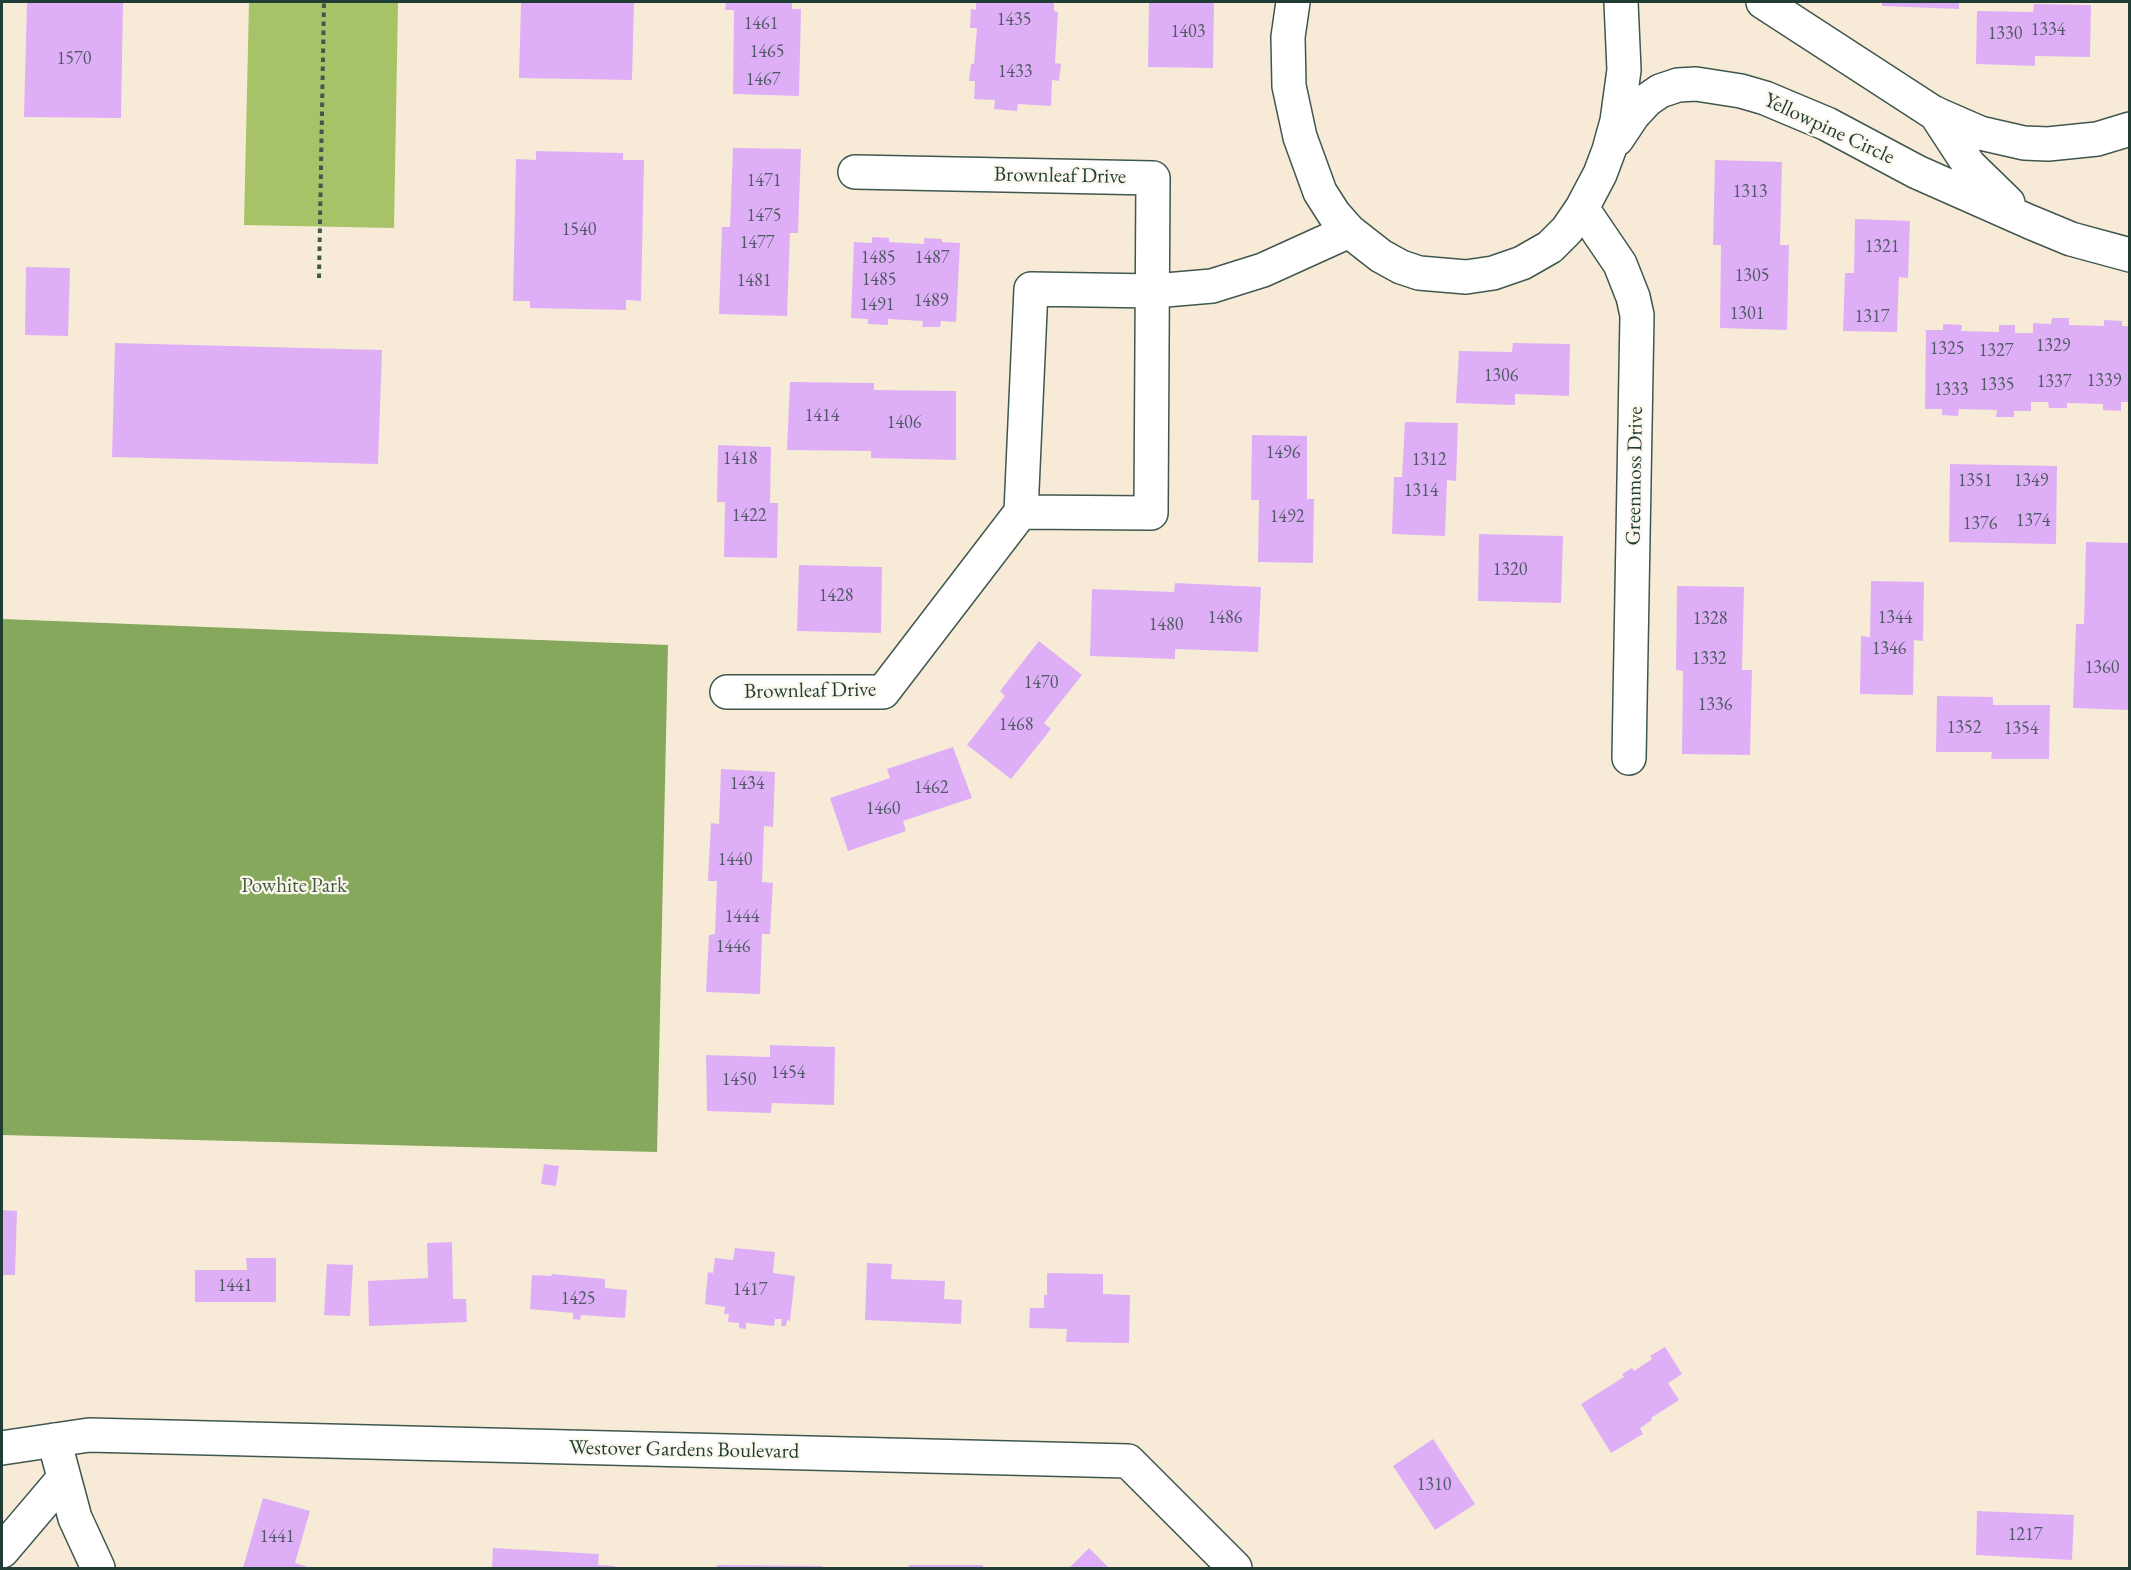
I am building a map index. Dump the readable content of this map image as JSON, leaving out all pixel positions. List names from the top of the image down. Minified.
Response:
{"streets":{"street":["Yellowpine Circle","Brownleaf Drive","Greenmoss Drive","Westover Gardens Boulevard"]},"crossings":[["Yellowpine Circle","Greenmoss Drive"]],"parks":["Powhite Park"],"house_numbers":["1435","1461","1334","1403","1330","1465","1570","1433","1467","1471","1313","1475","1540","1477","1321","1485","1487","1305","1485","1481","1489","1491","1301","1317","1329","1325","1327","1306","1339","1337","1335","1333","1414","1406","1496","1418","1312","1351","1349","1314","1422","1492","1374","1376","1320","1428","1486","1344","1328","1480","1346","1332","1360","1470","1336","1468","1352","1354","1434","1462","1460","1440","1444","1446","1454","1450","1441","1417","1425","1310","1217","1441"]}
